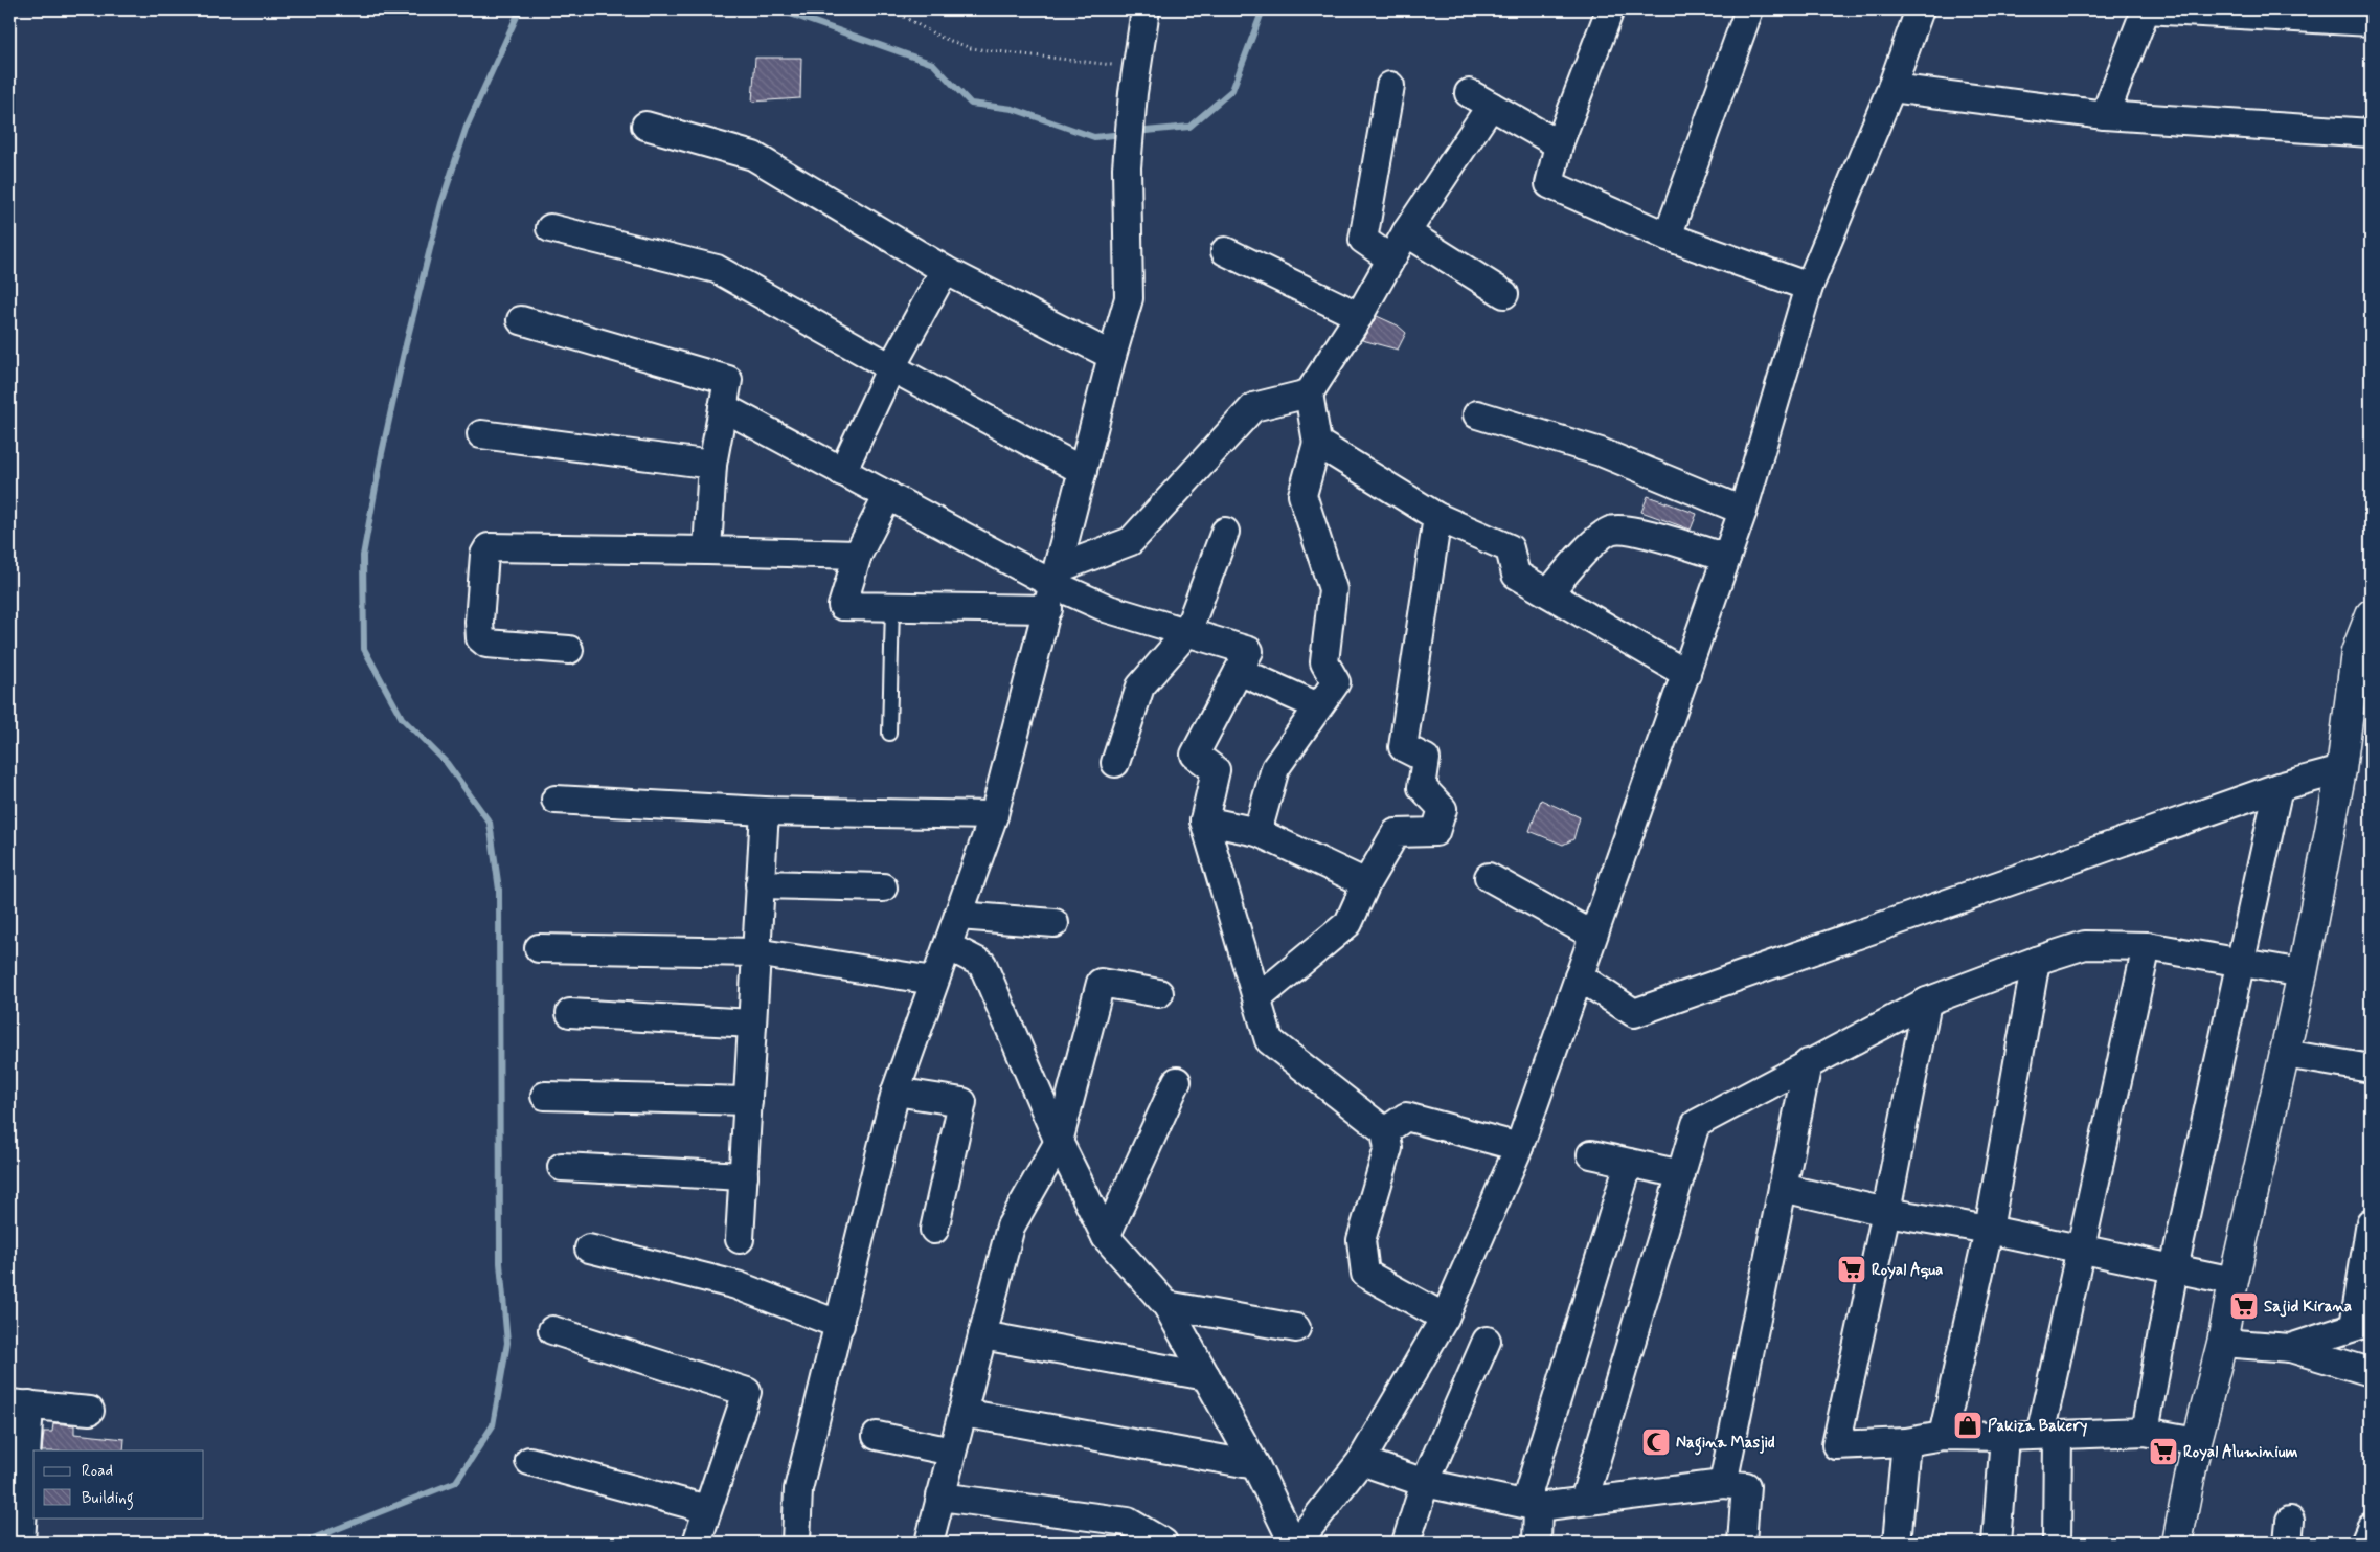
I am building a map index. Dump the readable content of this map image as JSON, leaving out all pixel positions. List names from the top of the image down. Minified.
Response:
{"places":{"supermarket":["Royal Aqua","Sajid Kirana","Royal Aluminium"],"shop":["Pakiza Bakery"],"mosque":["Nagina Masjid"]},"legend":["Road","Building"]}
